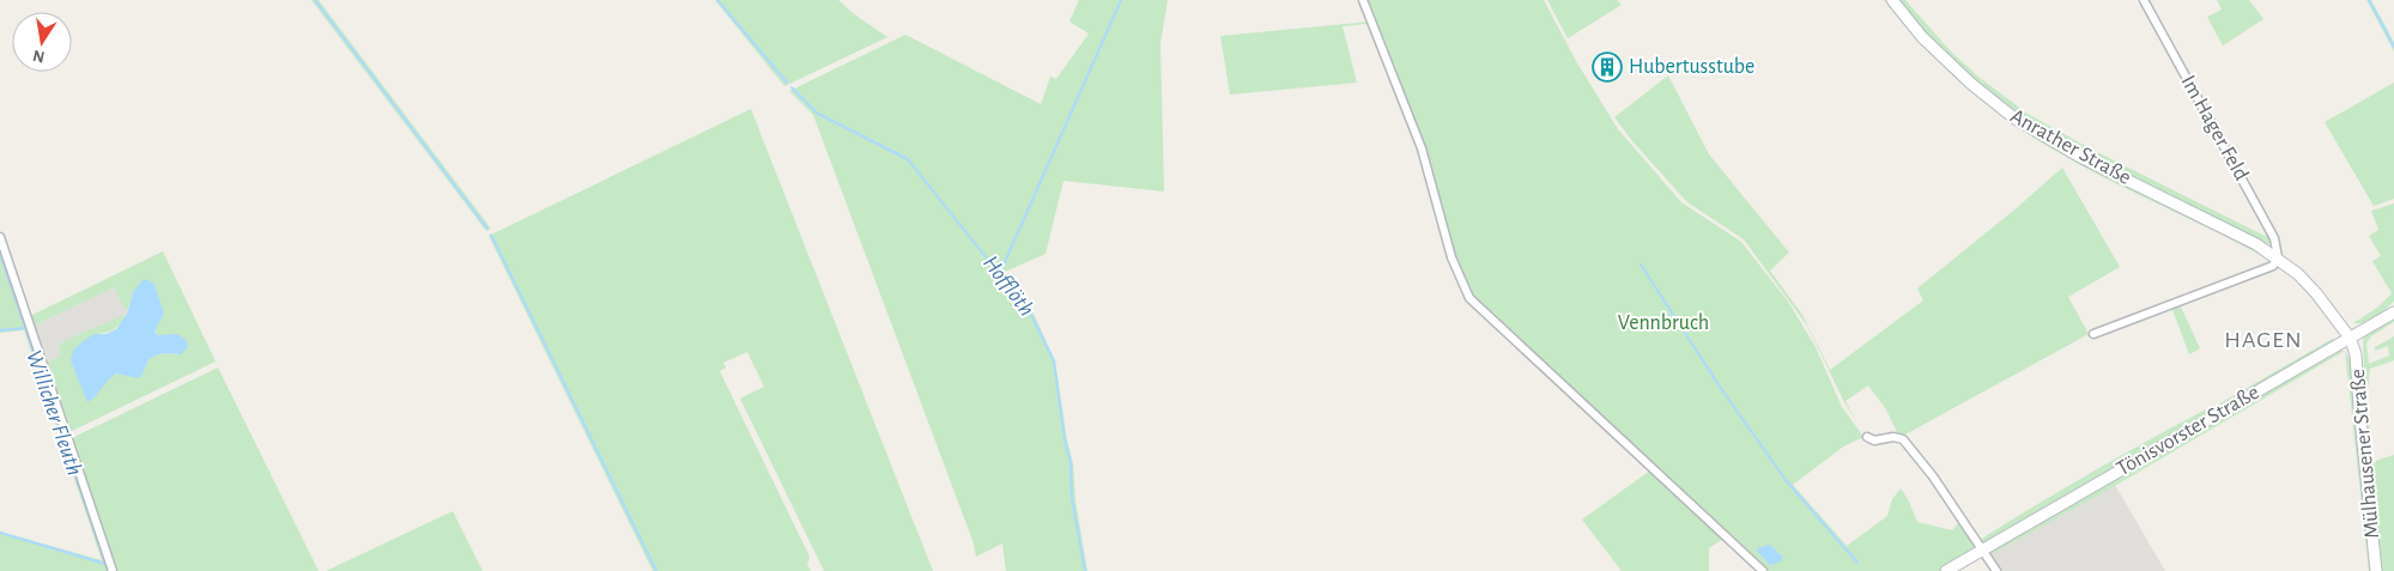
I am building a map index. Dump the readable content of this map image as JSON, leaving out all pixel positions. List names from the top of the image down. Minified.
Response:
{"streets":{"main road":["Anrather Straße","Tönisvorster Straße","Mülhausener Straße"],"street":["Im Hager Feld"]},"crossings":[["Im Hager Feld","Anrather Straße"],["Anrather Straße","Tönisvorster Straße"],["Anrather Straße","Mülhausener Straße"],["Tönisvorster Straße","Mülhausener Straße"]],"districts":["HAGEN"],"water":["Hofflöth","Willicher Fleuth"],"parks":["Vennbruch"],"places":{"building":["Hubertusstube"]},"north":"bottom"}
